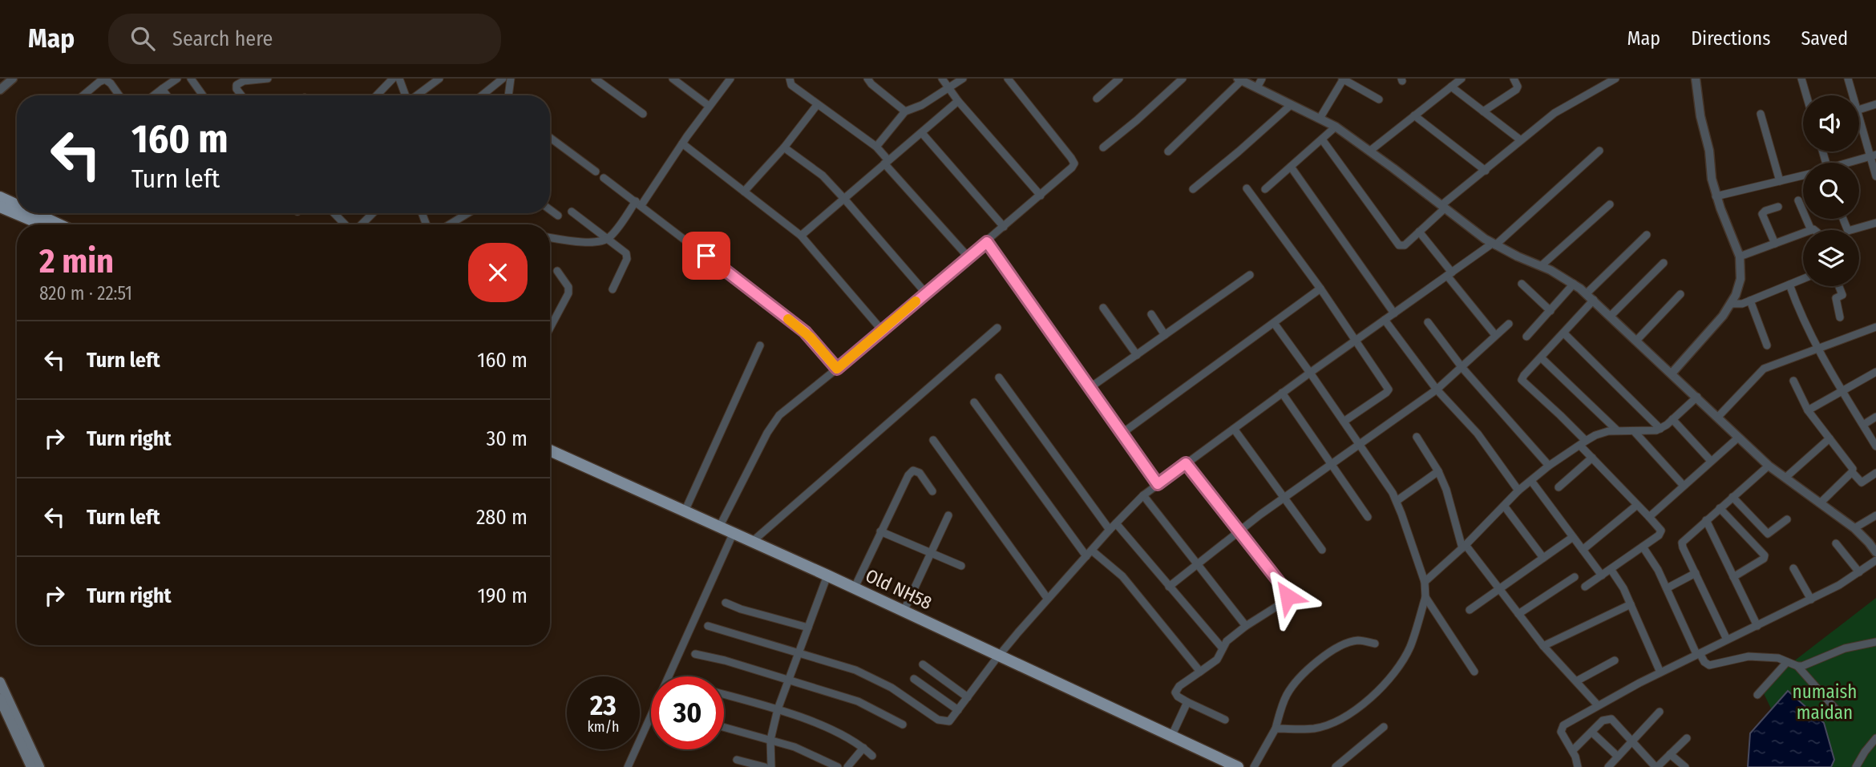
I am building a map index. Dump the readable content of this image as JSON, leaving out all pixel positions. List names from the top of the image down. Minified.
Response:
{"streets":{"main road":["Old NH58"]},"parks":["numaish maidan"],"page":{"header":"Map","search":"Search here","nav":["Map","Directions","Saved"],"turn":["160 m","Turn left"],"heading":["2 min","820 m · 22:51"],"list":[{"name":"Turn left","value":"160 m"},{"name":"Turn right","value":"30 m"},{"name":"Turn left","value":"280 m"},{"name":"Turn right","value":"190 m"}],"speed":"23 km/h","limit":"30"}}
